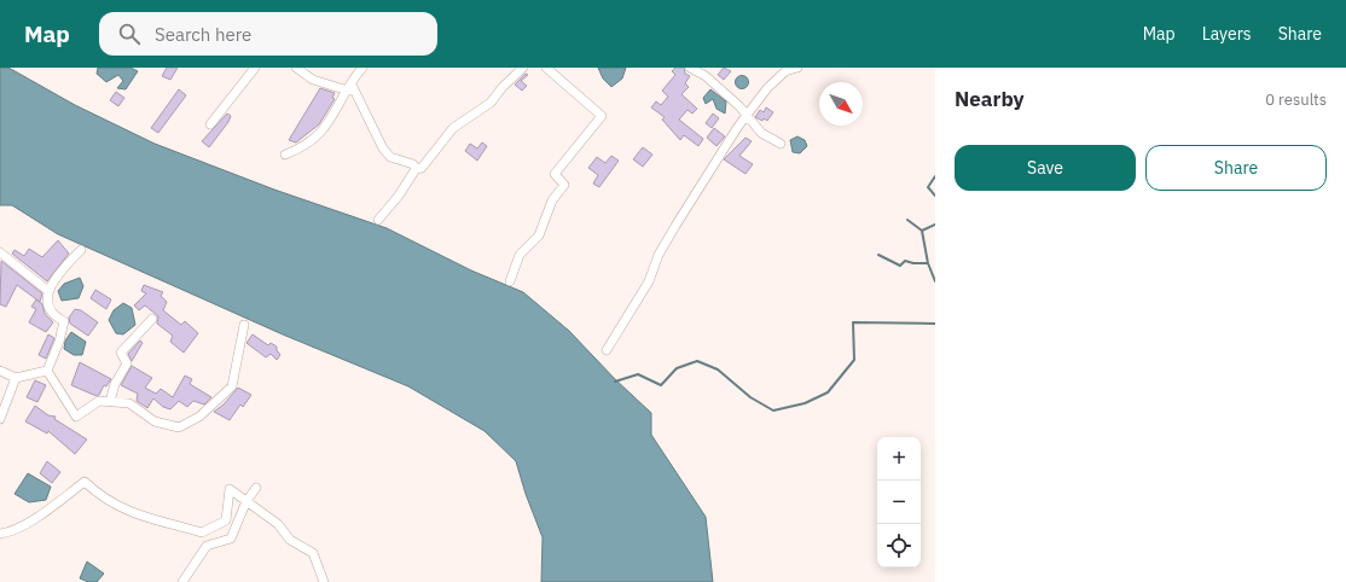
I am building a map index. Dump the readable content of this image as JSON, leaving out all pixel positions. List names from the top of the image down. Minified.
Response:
{"north":"bottom right","page":{"header":"Map","search":"Search here","nav":["Map","Layers","Share"],"heading":["Nearby","0 results"],"buttons":["Save","Share"],"map_buttons":["+","−"]}}
